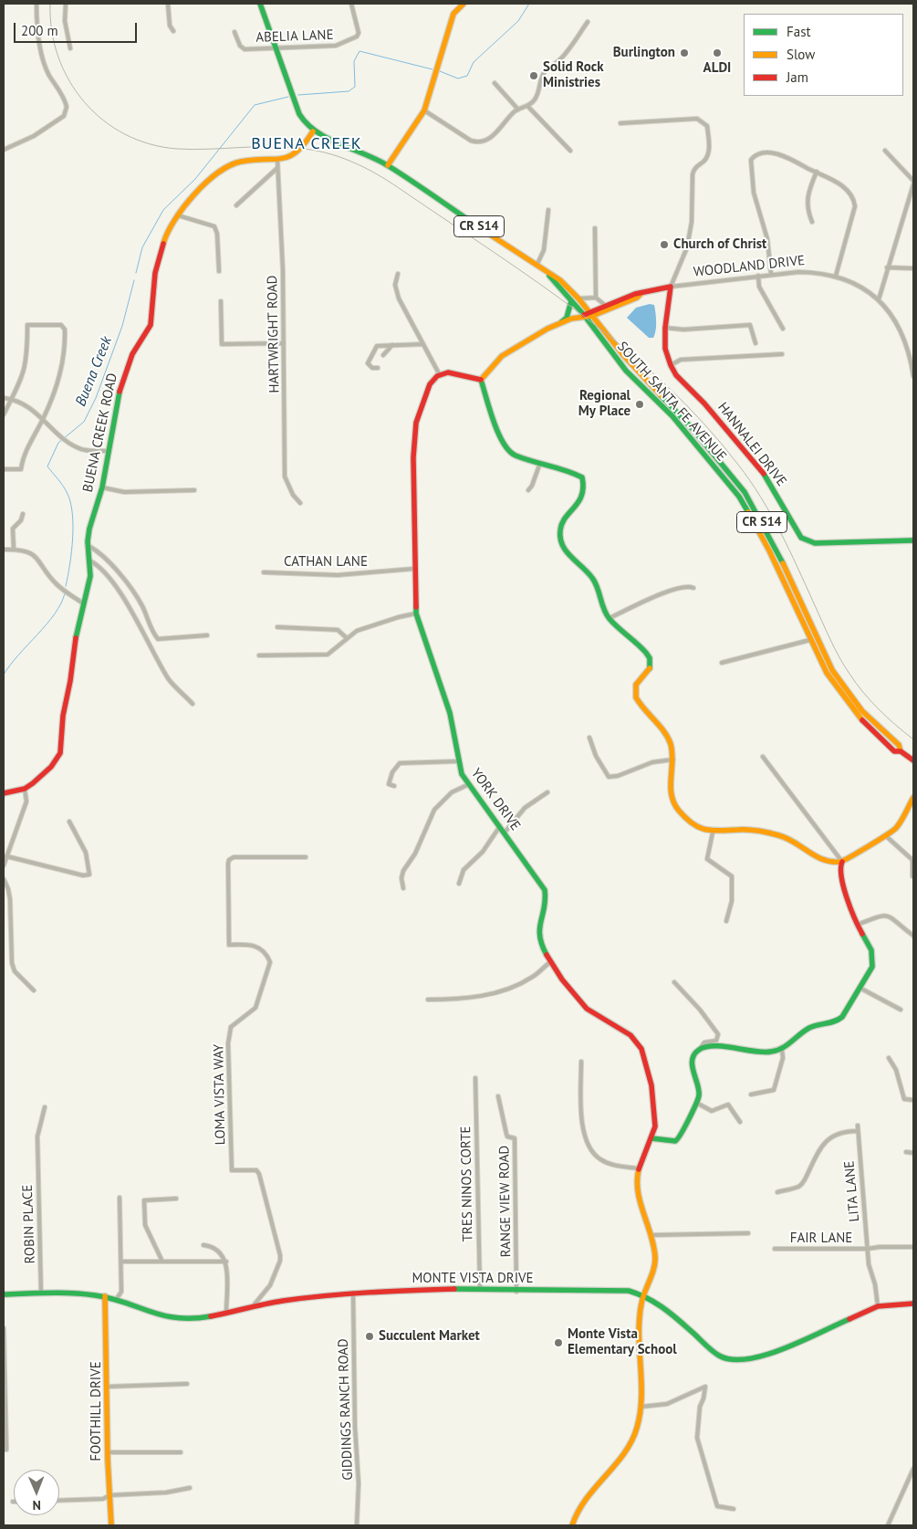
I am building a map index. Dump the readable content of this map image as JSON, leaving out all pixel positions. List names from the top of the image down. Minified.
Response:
{"streets":{"main road":["CR S14","WOODLAND DRIVE","SOUTH SANTA FE AVENUE","BUENA CREEK ROAD","HANNALEI DRIVE","YORK DRIVE","MONTE VISTA DRIVE","FOOTHILL DRIVE"],"street":["ABELIA LANE","HARTWRIGHT ROAD","CATHAN LANE","LOMA VISTA WAY","TRES NINOS CORTE","LITA LANE","RANGE VIEW ROAD","ROBIN PLACE","FAIR LANE","GIDDINGS RANCH ROAD"]},"crossings":[["ABELIA LANE","SOUTH SANTA FE AVENUE"],["WOODLAND DRIVE","SOUTH SANTA FE AVENUE"],["WOODLAND DRIVE","HANNALEI DRIVE"],["HARTWRIGHT ROAD","BUENA CREEK ROAD"],["SOUTH SANTA FE AVENUE","BUENA CREEK ROAD"],["CATHAN LANE","YORK DRIVE"],["YORK DRIVE","MONTE VISTA DRIVE"],["LOMA VISTA WAY","MONTE VISTA DRIVE"],["TRES NINOS CORTE","MONTE VISTA DRIVE"],["LITA LANE","FAIR LANE"],["LITA LANE","MONTE VISTA DRIVE"],["RANGE VIEW ROAD","MONTE VISTA DRIVE"],["ROBIN PLACE","MONTE VISTA DRIVE"],["MONTE VISTA DRIVE","GIDDINGS RANCH ROAD"],["MONTE VISTA DRIVE","FOOTHILL DRIVE"]],"districts":["BUENA CREEK"],"water":["Buena Creek"],"places":["Burlington","ALDI","Solid Rock Ministries","Church of Christ","Regional My Place","Succulent Market","Monte Vista Elementary School"],"legend":["Fast","Slow","Jam"],"scale_bar":"200 m","north":"bottom"}
